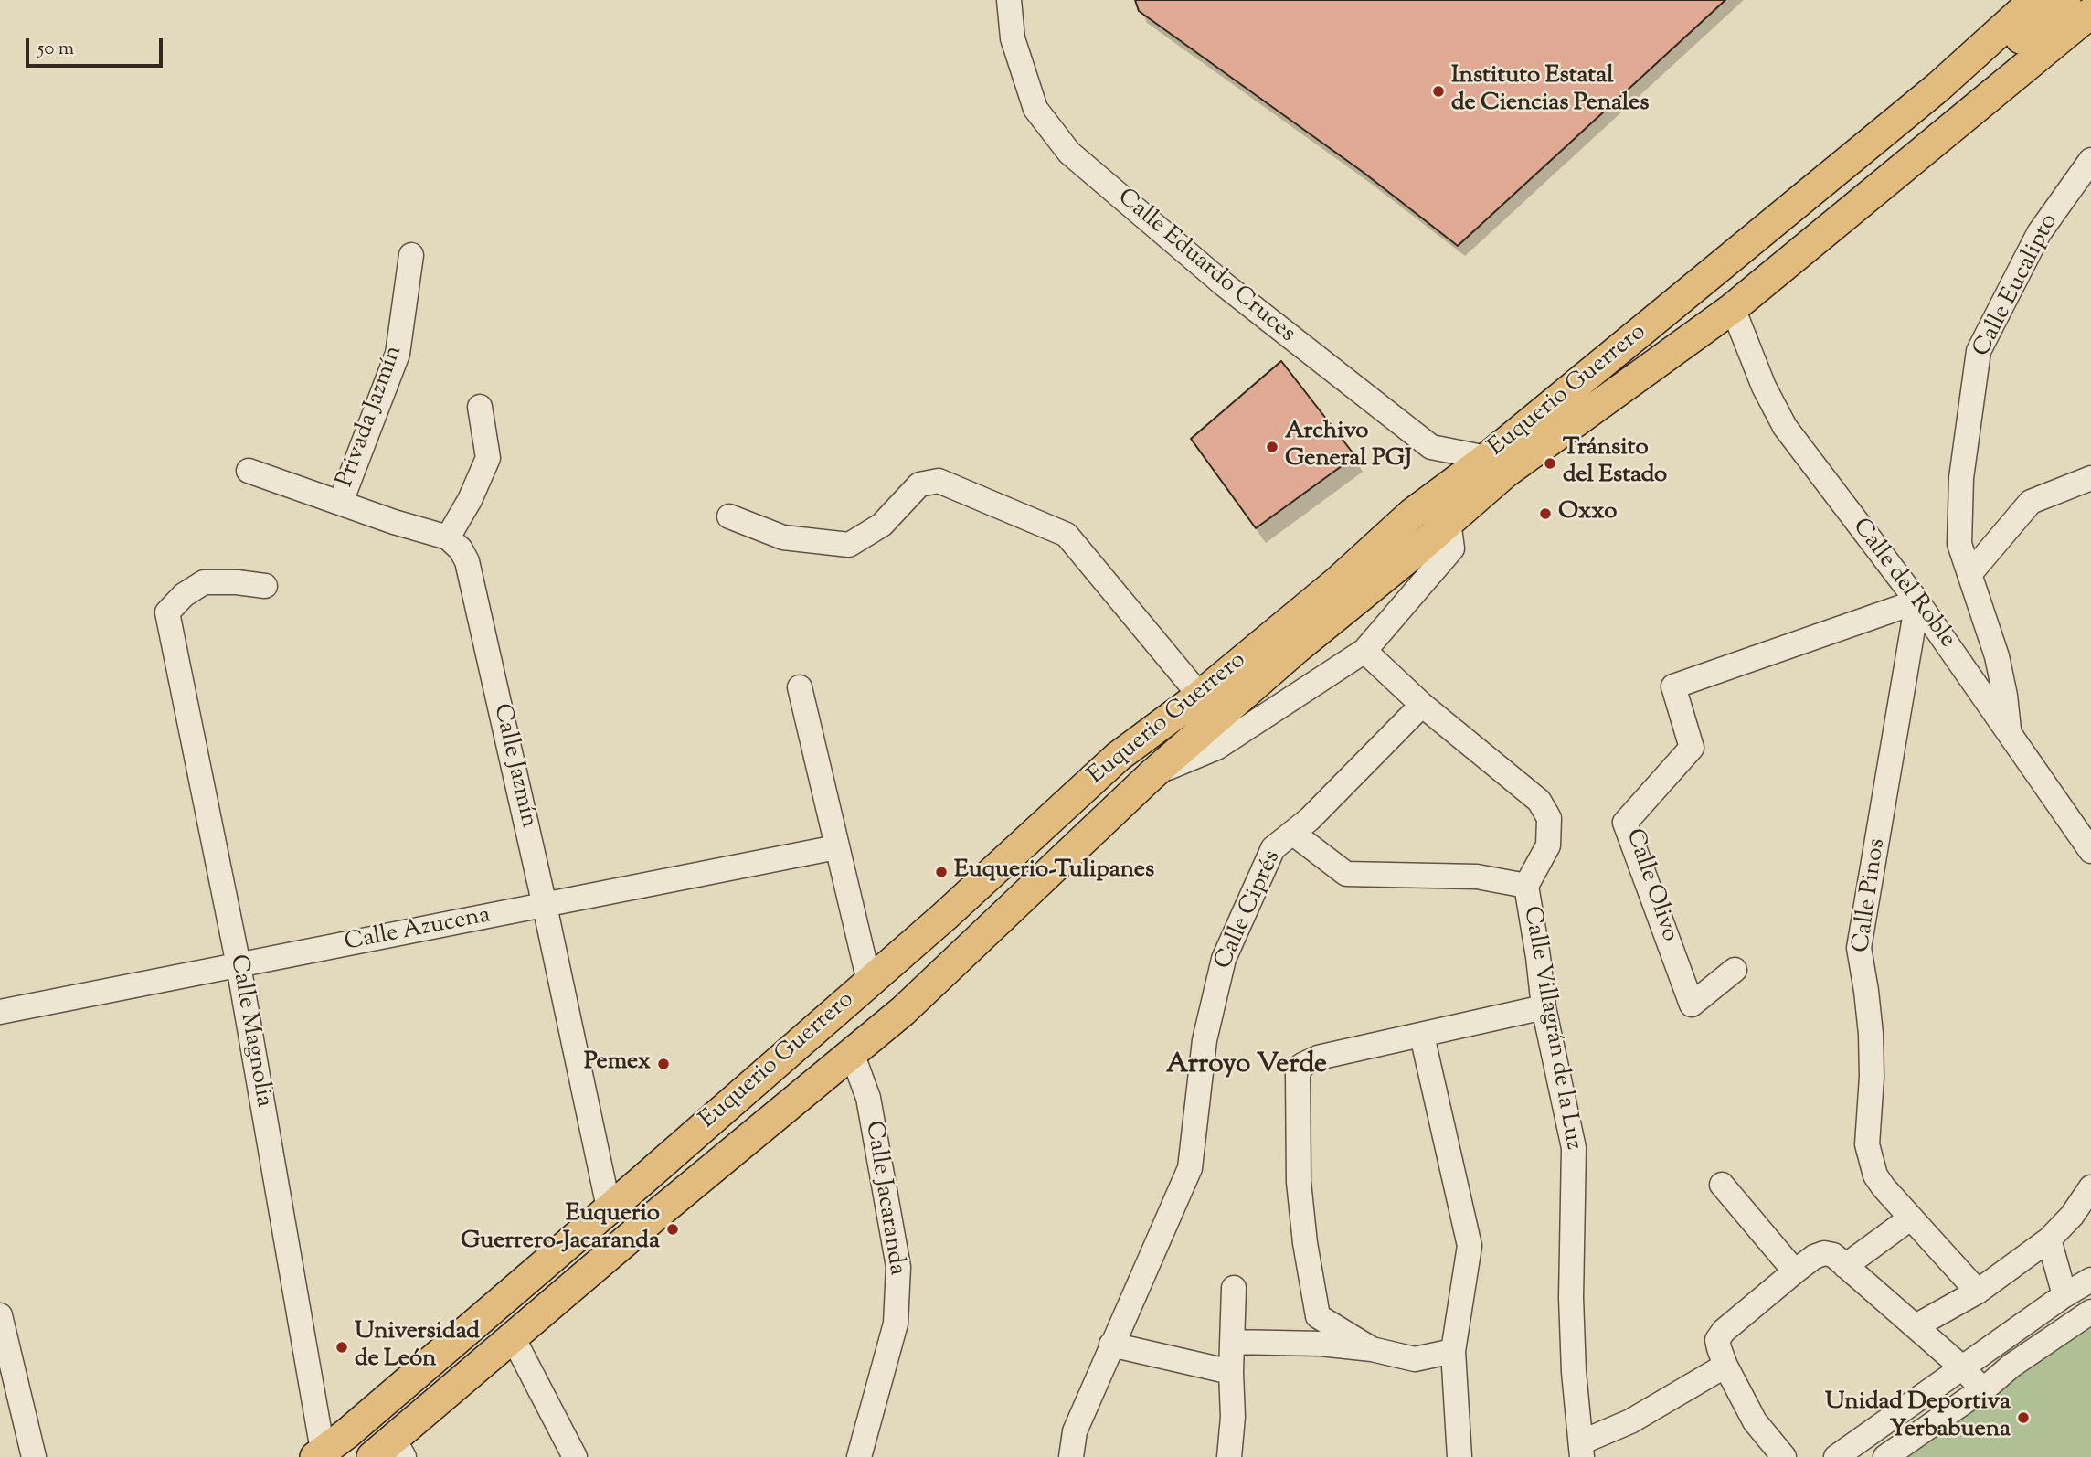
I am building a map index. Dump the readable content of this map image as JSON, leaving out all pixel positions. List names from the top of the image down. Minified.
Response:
{"streets":{"main road":["Euquerio Guerrero"],"street":["Calle Eduardo Cruces","Calle Eucalipto","Privada Jazmín","Calle del Roble","Calle Jazmín","Calle Olivo","Calle Pinos","Calle Ciprés","Calle Azucena","Calle Villagrán de la Luz","Calle Magnolia","Calle Jacaranda"]},"crossings":[["Calle Eduardo Cruces","Euquerio Guerrero"],["Calle Eucalipto","Calle del Roble"],["Euquerio Guerrero","Calle del Roble"],["Euquerio Guerrero","Calle Jazmín"],["Euquerio Guerrero","Calle Magnolia"],["Euquerio Guerrero","Calle Jacaranda"],["Calle del Roble","Calle Olivo"],["Calle del Roble","Calle Pinos"],["Calle Jazmín","Calle Azucena"],["Calle Olivo","Calle Pinos"],["Calle Ciprés","Calle Villagrán de la Luz"],["Calle Azucena","Calle Magnolia"]],"districts":["Arroyo Verde"],"places":["Instituto Estatal de Ciencias Penales","Archivo General PGJ","Tránsito del Estado","Oxxo","Euquerio-Tulipanes","Pemex","Euquerio Guerrero-Jacaranda","Universidad de León","Unidad Deportiva Yerbabuena"],"scale_bar":"50 m"}
